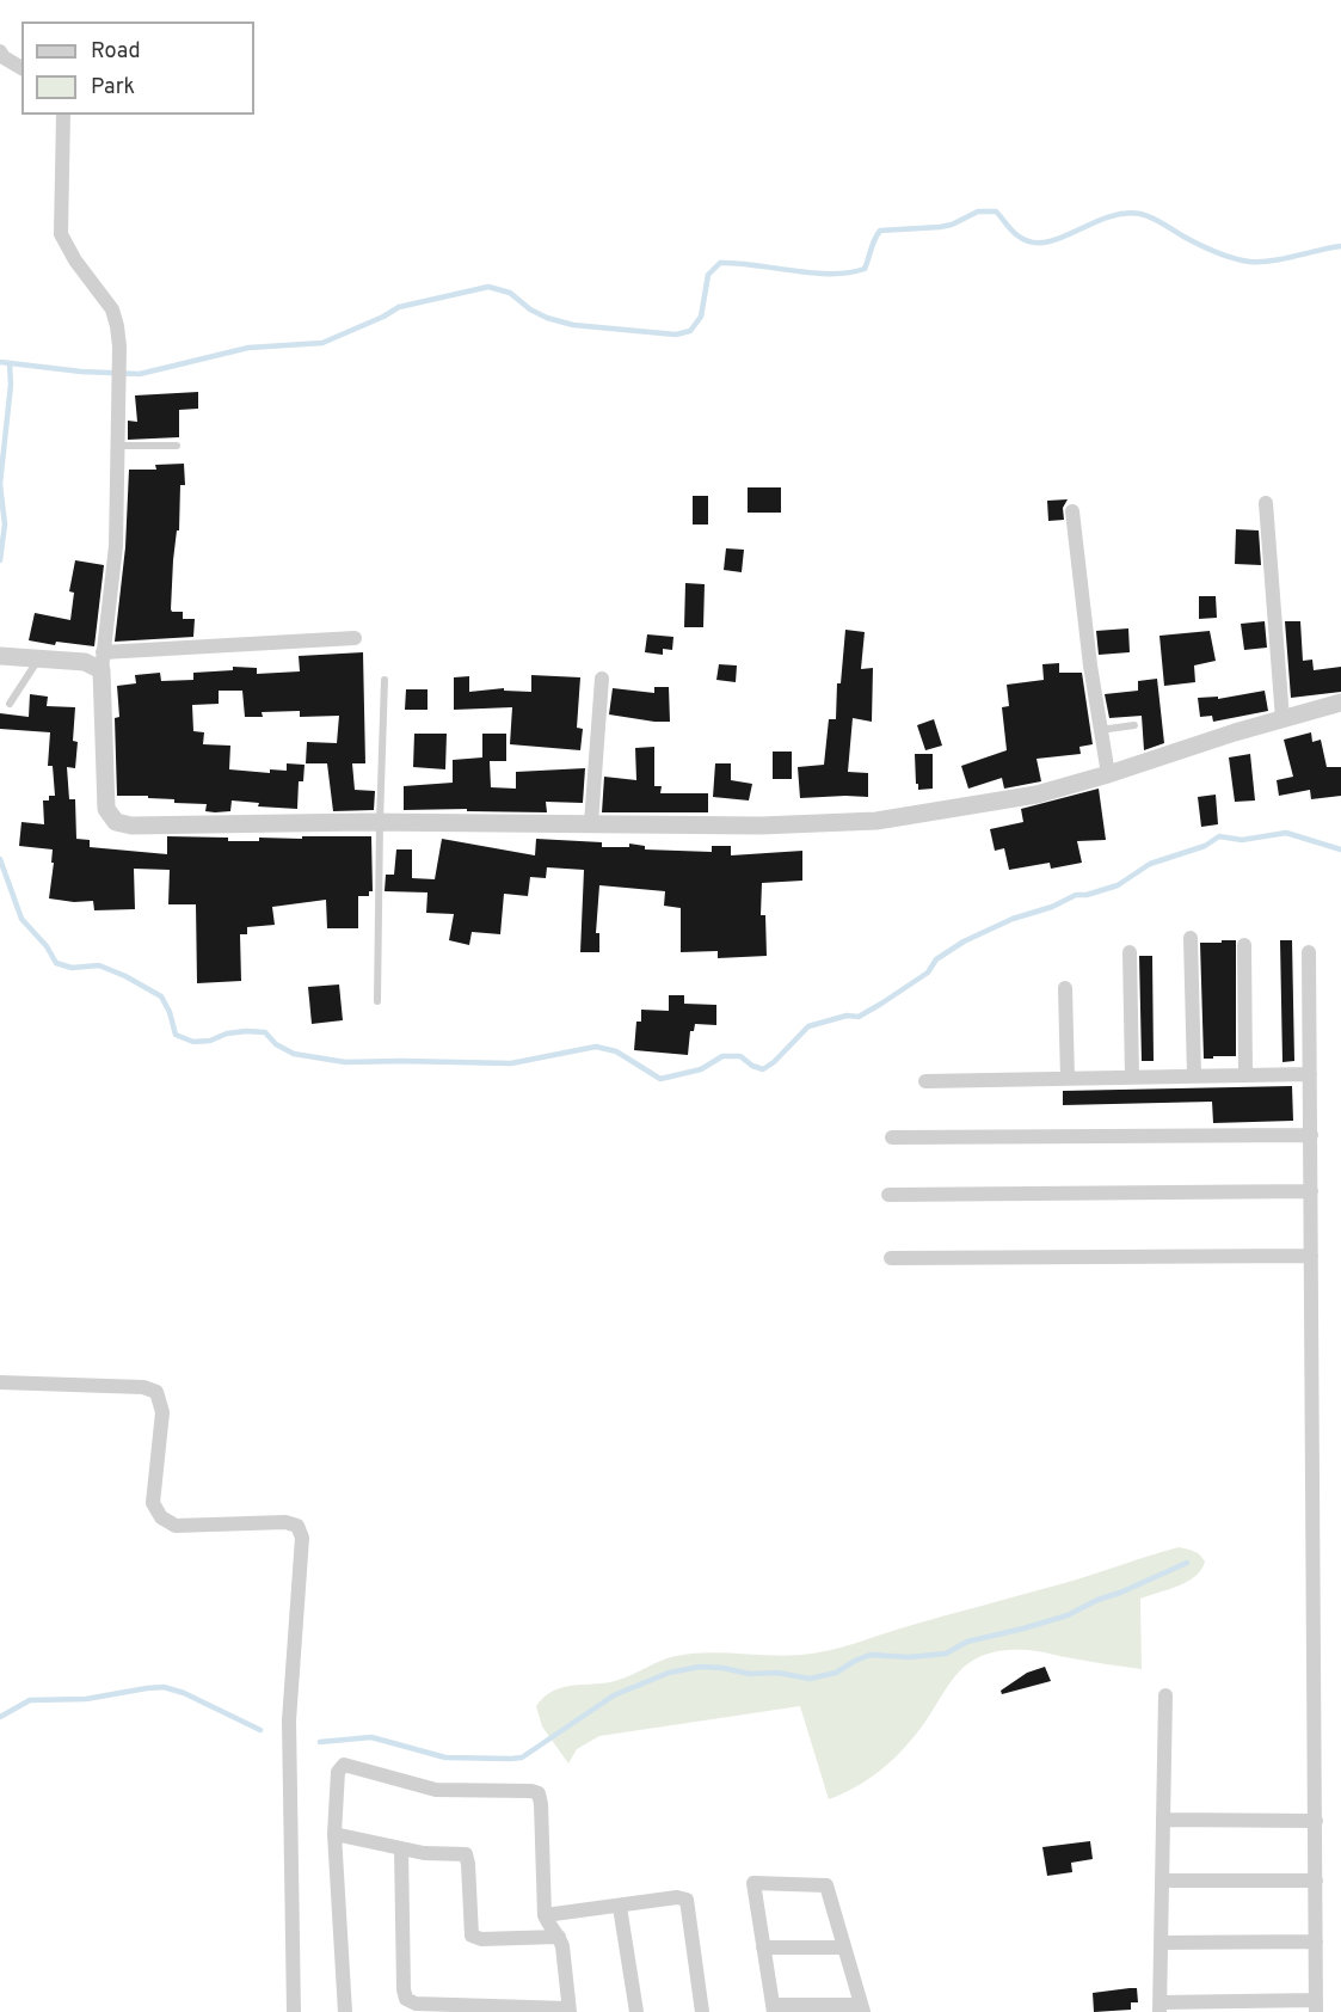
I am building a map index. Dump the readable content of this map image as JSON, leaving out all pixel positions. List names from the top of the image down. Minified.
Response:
{"legend":["Road","Park"]}
